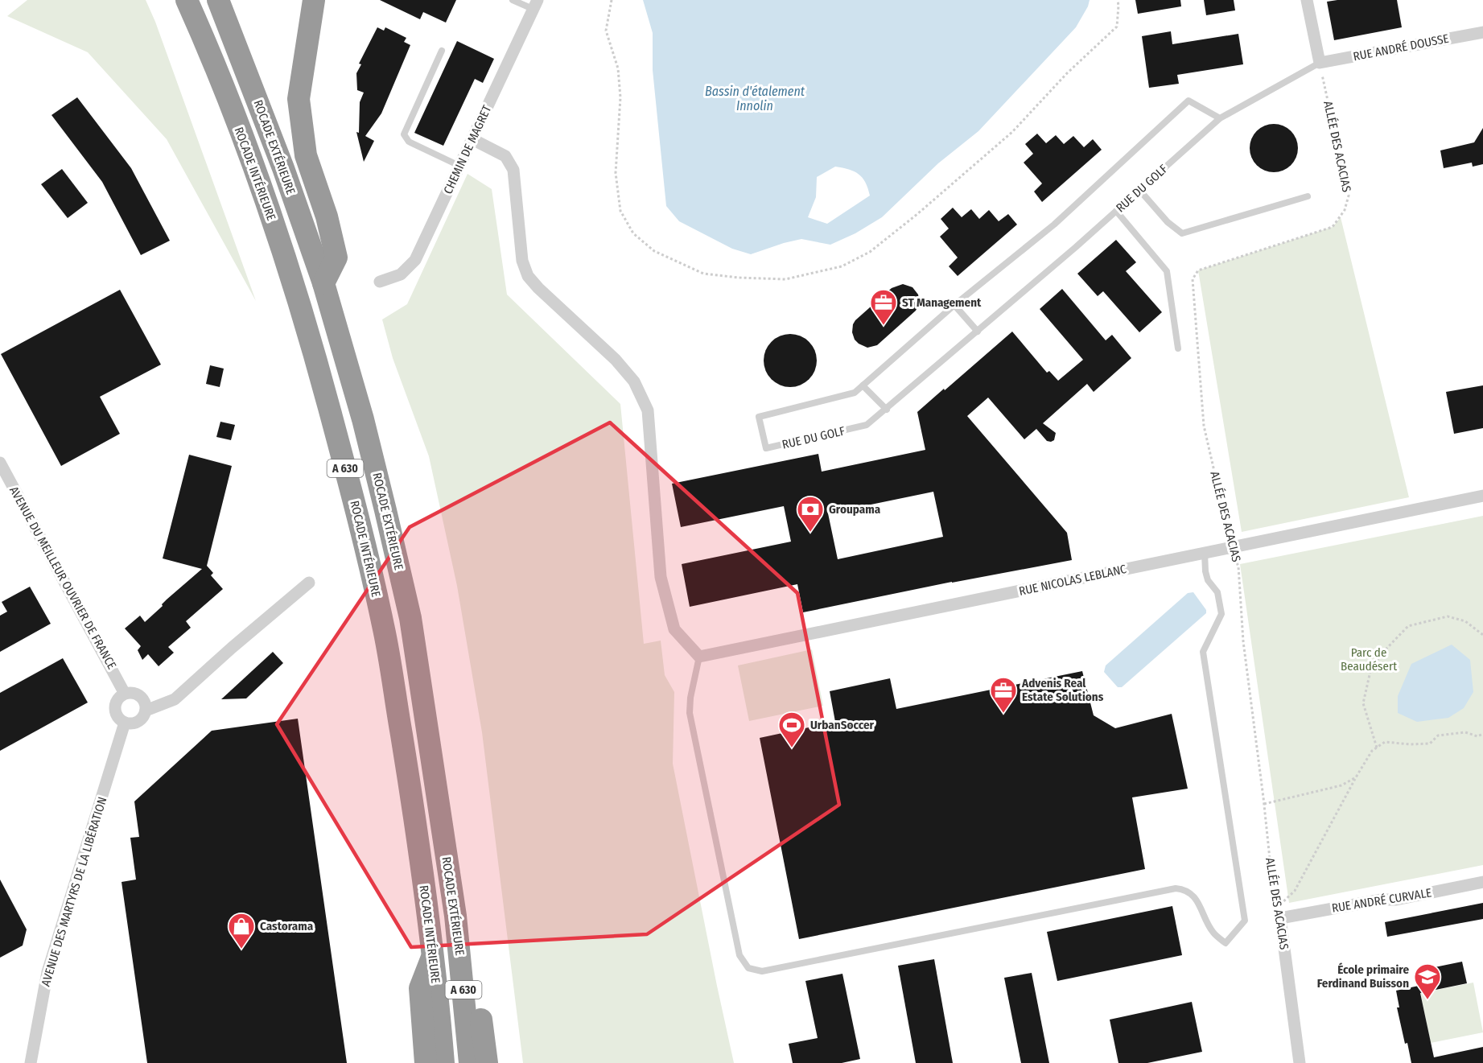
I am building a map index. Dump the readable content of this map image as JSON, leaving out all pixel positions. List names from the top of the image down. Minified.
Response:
{"streets":{"highway":["ROCADE EXTÉRIEURE","ROCADE INTÉRIEURE","A 630"],"street":["RUE ANDRÉ DOUSSE","ALLÉE DES ACACIAS","CHEMIN DE MAGRET","AVENUE DU MEILLEUR OUVRIER DE FRANCE","RUE NICOLAS LEBLANC","AVENUE DES MARTYRS DE LA LIBÉRATION","RUE ANDRÉ CURVALE"],"lane":["RUE DU GOLF"]},"crossings":[["RUE ANDRÉ DOUSSE","ALLÉE DES ACACIAS"],["RUE ANDRÉ DOUSSE","RUE DU GOLF"],["ALLÉE DES ACACIAS","RUE DU GOLF"],["ALLÉE DES ACACIAS","RUE NICOLAS LEBLANC"],["ALLÉE DES ACACIAS","RUE ANDRÉ CURVALE"],["AVENUE DU MEILLEUR OUVRIER DE FRANCE","AVENUE DES MARTYRS DE LA LIBÉRATION"]],"water":["Bassin d'étalement Innolin"],"parks":["Parc de Beaudésert"],"places":{"office":["ST Management","Advenis Real Estate Solutions"],"bank":["Groupama"],"sports":["UrbanSoccer"],"shop":["Castorama"],"school or university":["École primaire Ferdinand Buisson"]}}
